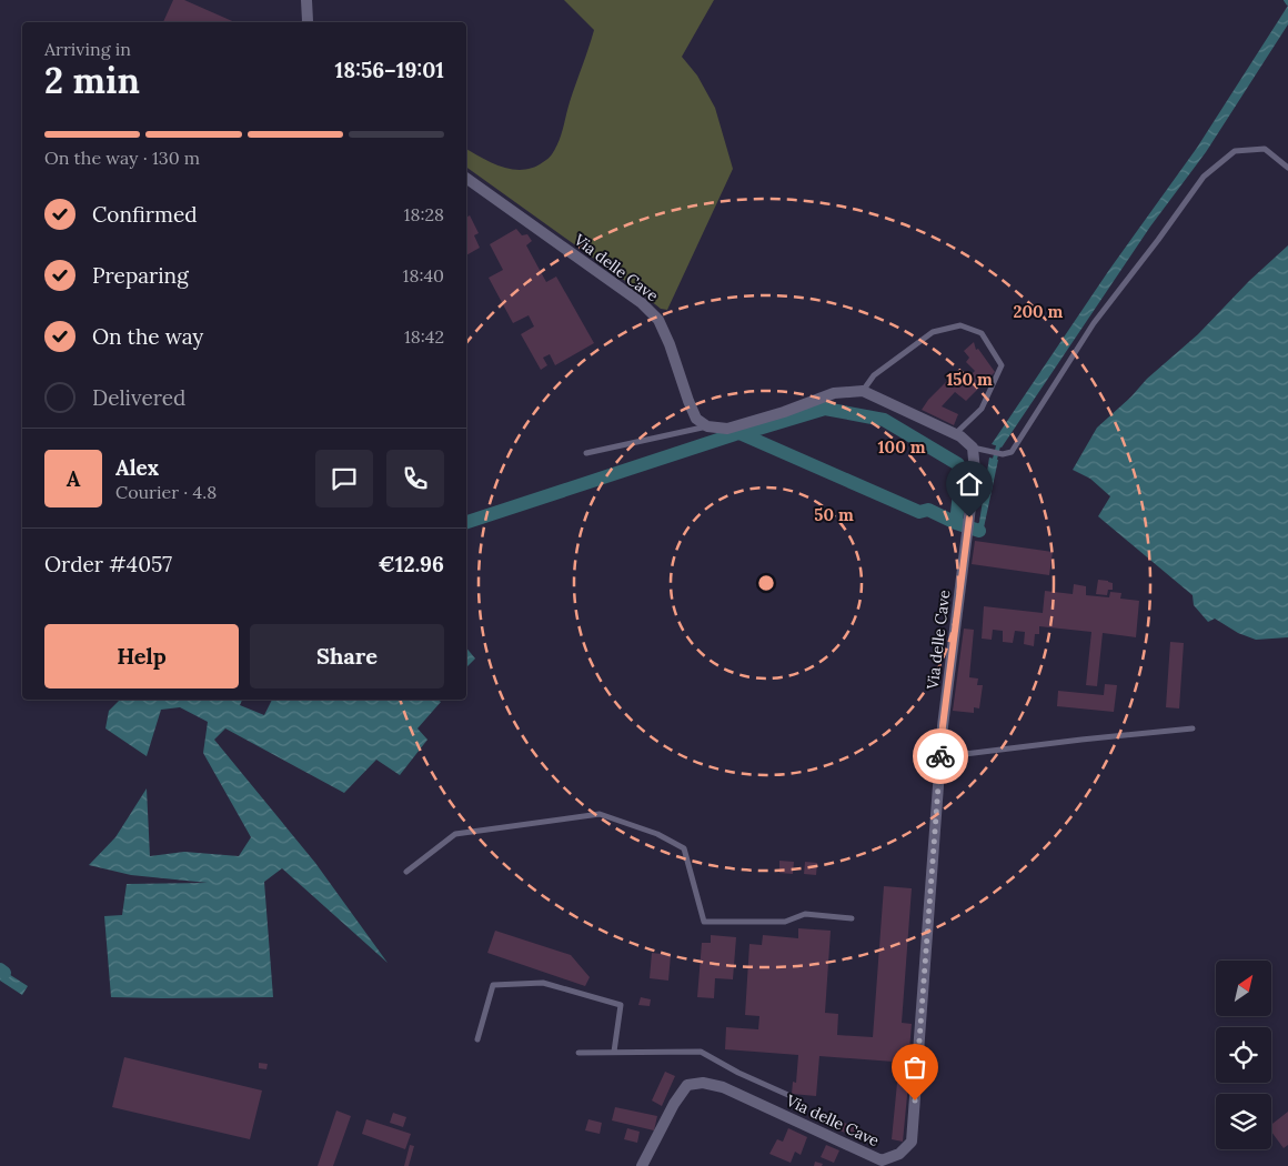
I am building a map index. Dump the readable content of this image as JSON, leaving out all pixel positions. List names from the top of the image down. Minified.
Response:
{"streets":{"street":["Via delle Cave"]},"north":"top right","page":{"heading":["2 min","Arriving in","18:56–19:01"],"panel":["Alex","Courier · 4.8","Order #4057","€12.96"],"bar":"On the way · 130 m","list":[["Confirmed","18:28"],["Preparing","18:40"],["On the way","18:42"],"Delivered"],"round":"A","buttons":["Help","Share"]},"rings":["200 m","150 m","100 m","50 m"]}
